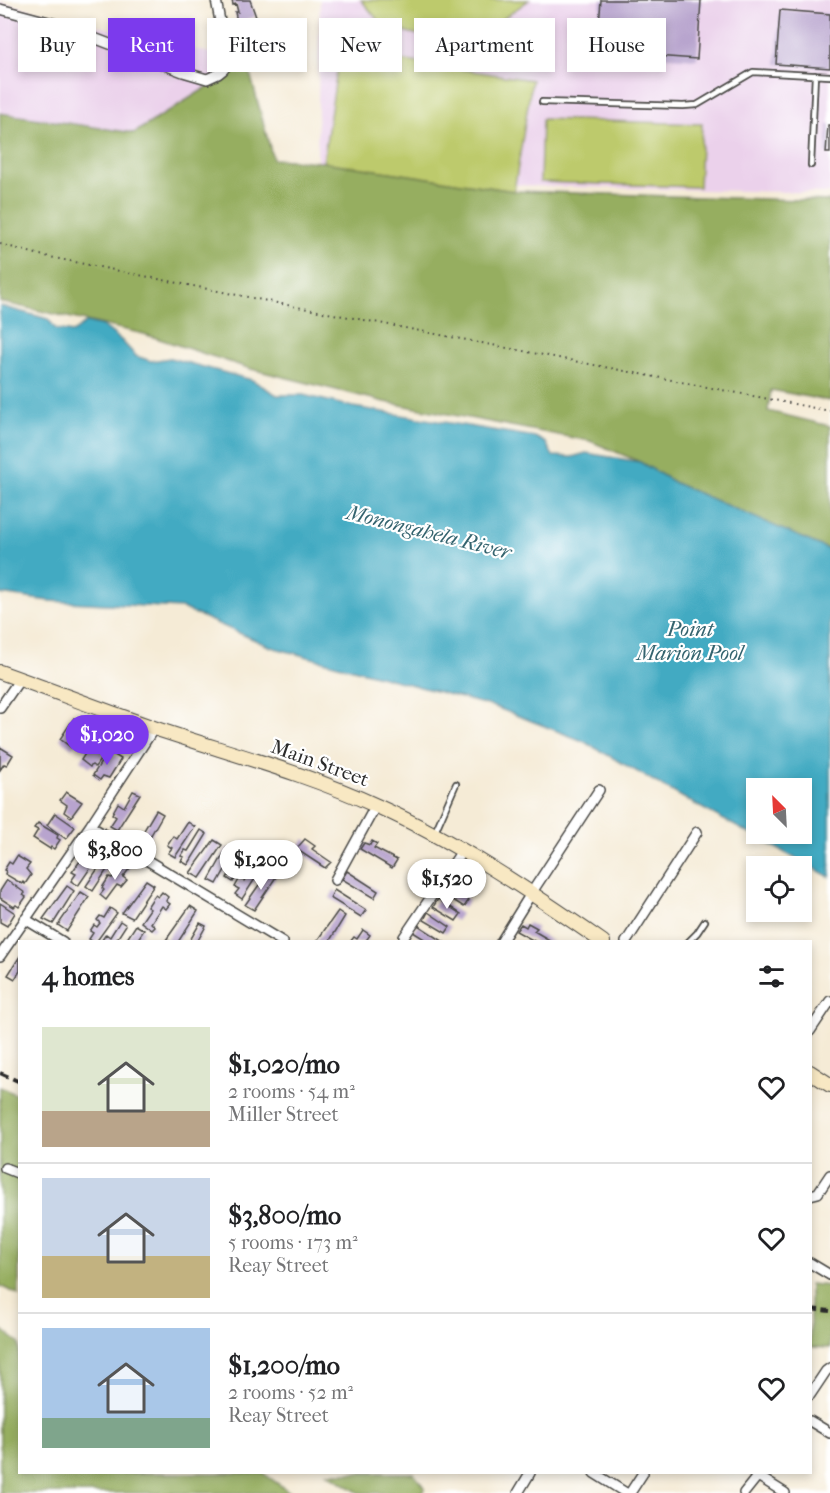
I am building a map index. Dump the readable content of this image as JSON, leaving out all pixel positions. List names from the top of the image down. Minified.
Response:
{"streets":{"main road":["Main Street"]},"water":["Monongahela River","Point Marion Pool"],"north":"top left","page":{"chip":["Buy","Rent","Filters","New","Apartment","House"],"price":["$1,020","$3,800","$1,200","$1,520"],"heading":"4 homes","list":[{"name":"$1,020/mo","note":"2 rooms · 54 m² · Miller Street"},{"name":"$3,800/mo","note":"5 rooms · 173 m² · Reay Street"},{"name":"$1,200/mo","note":"2 rooms · 52 m² · Reay Street"}]}}
